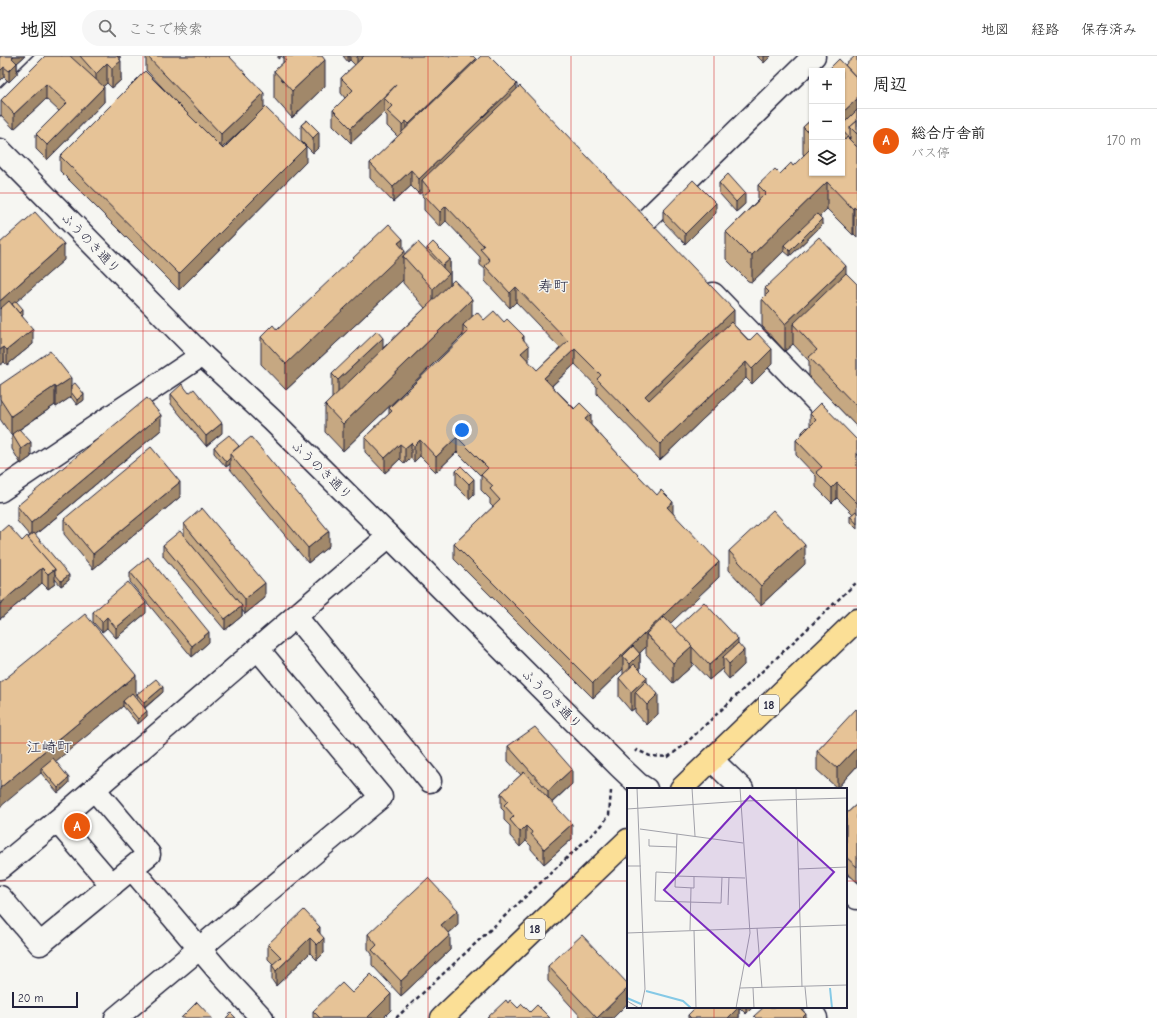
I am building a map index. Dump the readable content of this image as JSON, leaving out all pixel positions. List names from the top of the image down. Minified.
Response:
{"streets":{"main road":["18"],"street":["ふうのき通り"]},"districts":["寿町","江崎町"],"scale_bar":"20 m","page":{"header":"地図","search":"ここで検索","nav":["地図","経路","保存済み"],"heading":"周辺","map_buttons":["+","−"],"list":[{"mark":"A","name":"総合庁舎前","note":"バス停","value":"170 m"}],"pins":"A","scale":"20 m"}}
